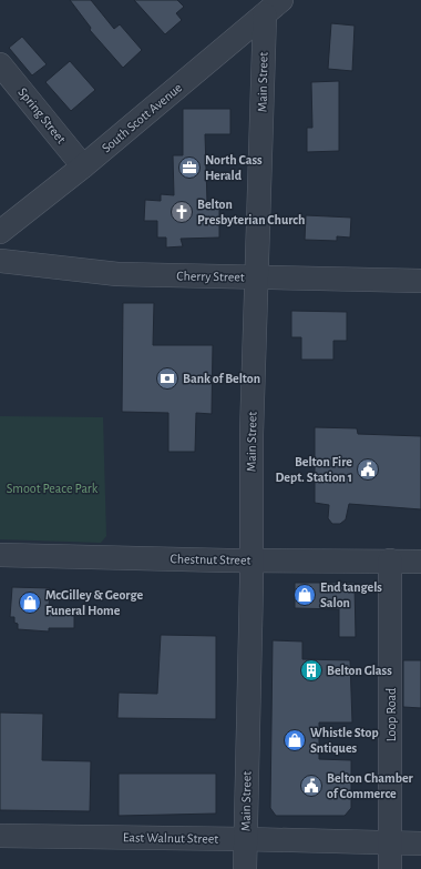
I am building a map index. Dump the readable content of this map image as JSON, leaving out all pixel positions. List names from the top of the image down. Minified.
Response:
{"streets":{"street":["Main Street","Spring Street","South Scott Avenue","Cherry Street","Chestnut Street","Loop Road","East Walnut Street"]},"crossings":[["Main Street","South Scott Avenue"],["Main Street","Cherry Street"],["Main Street","Chestnut Street"],["Main Street","East Walnut Street"],["Spring Street","South Scott Avenue"],["Chestnut Street","Loop Road"],["Loop Road","East Walnut Street"]],"parks":["Smoot Peace Park"],"places":{"office":["North Cass Herald"],"church":["Belton Presbyterian Church"],"bank":["Bank of Belton"],"public building":["Belton Fire Dept. Station 1","Belton Chamber of Commerce"],"shop":["End tangels Salon","McGilley & George Funeral Home","Whistle Stop Sntiques"],"building":["Belton Glass"]}}
